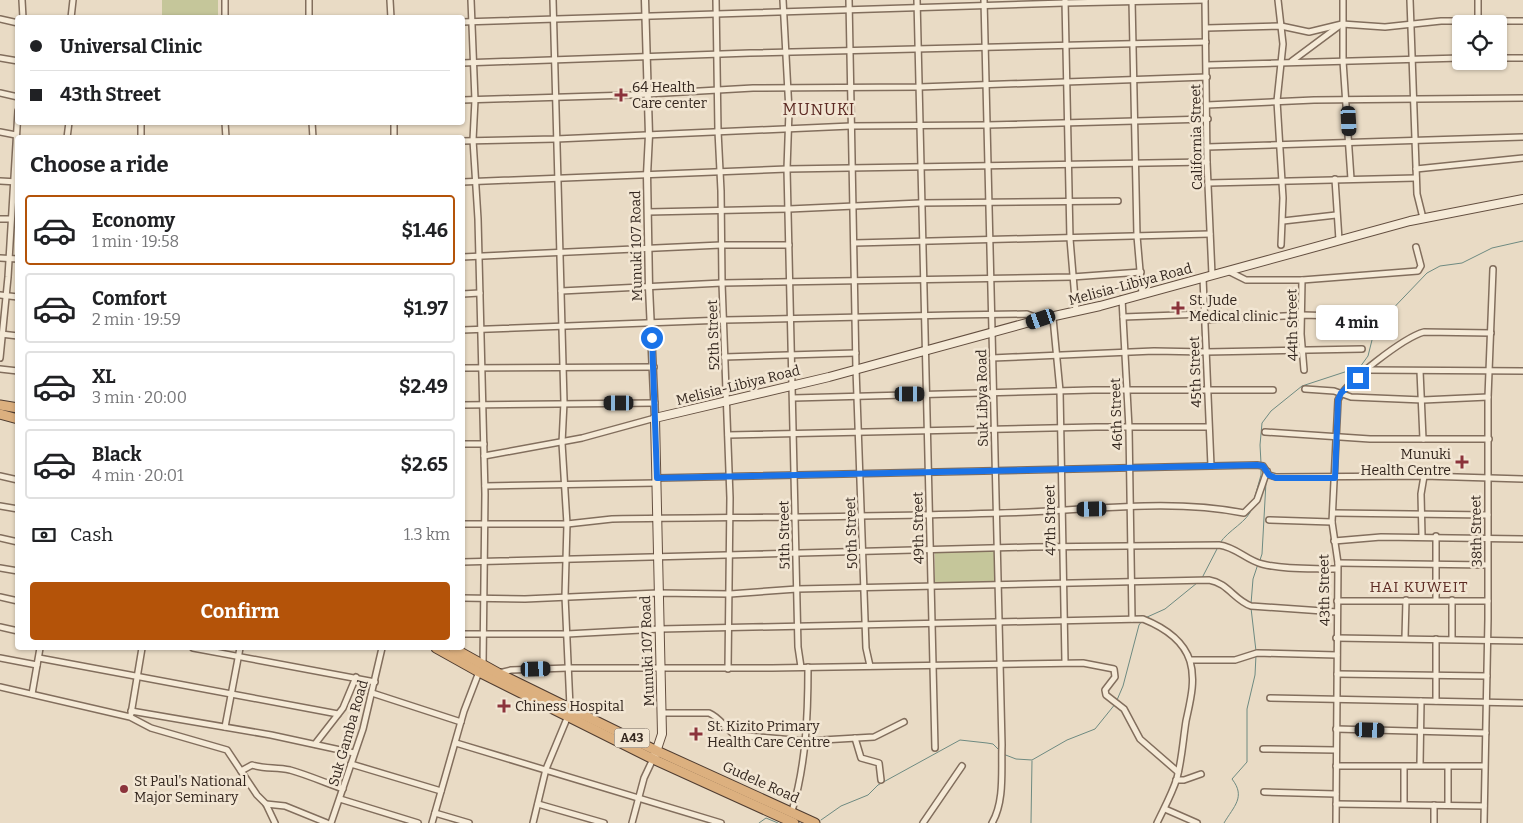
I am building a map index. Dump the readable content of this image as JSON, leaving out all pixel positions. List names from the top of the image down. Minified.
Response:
{"streets":{"highway":["A43","Gudele Road"],"main road":["Munuki 107 Road","Melisia-Libiya Road"],"street":["California Street","44th Street","52th Street","45th Street","Suk Libya Road","46th Street","47th Street","49th Street","38th Street","50th Street","51th Street","43th Street","Suk Gamba Road"]},"crossings":[["California Street","Melisia-Libiya Road"],["Munuki 107 Road","Melisia-Libiya Road"],["Munuki 107 Road","Gudele Road"],["Melisia-Libiya Road","52th Street"],["Melisia-Libiya Road","45th Street"],["Melisia-Libiya Road","Suk Libya Road"],["Melisia-Libiya Road","46th Street"],["Melisia-Libiya Road","47th Street"],["Melisia-Libiya Road","49th Street"],["Melisia-Libiya Road","50th Street"],["Melisia-Libiya Road","51th Street"]],"districts":["MUNUKI","HAI KUWEIT"],"places":{"health":["64 Health Care center","St. Jude Medical clinic","Munuki Health Centre","Chiness Hospital","St. Kizito Primary Health Care Centre"],"other":["St Paul's National Major Seminary"]},"page":{"banner":["Universal Clinic","43th Street"],"heading":"Choose a ride","list":[{"name":"Economy","note":"1 min · 19:58","value":"$1.46"},{"name":"Comfort","note":"2 min · 19:59","value":"$1.97"},{"name":"XL","note":"3 min · 20:00","value":"$2.49"},{"name":"Black","note":"4 min · 20:01","value":"$2.65"}],"bubble":"4 min","pay":["Cash","1.3 km"],"buttons":"Confirm"}}
